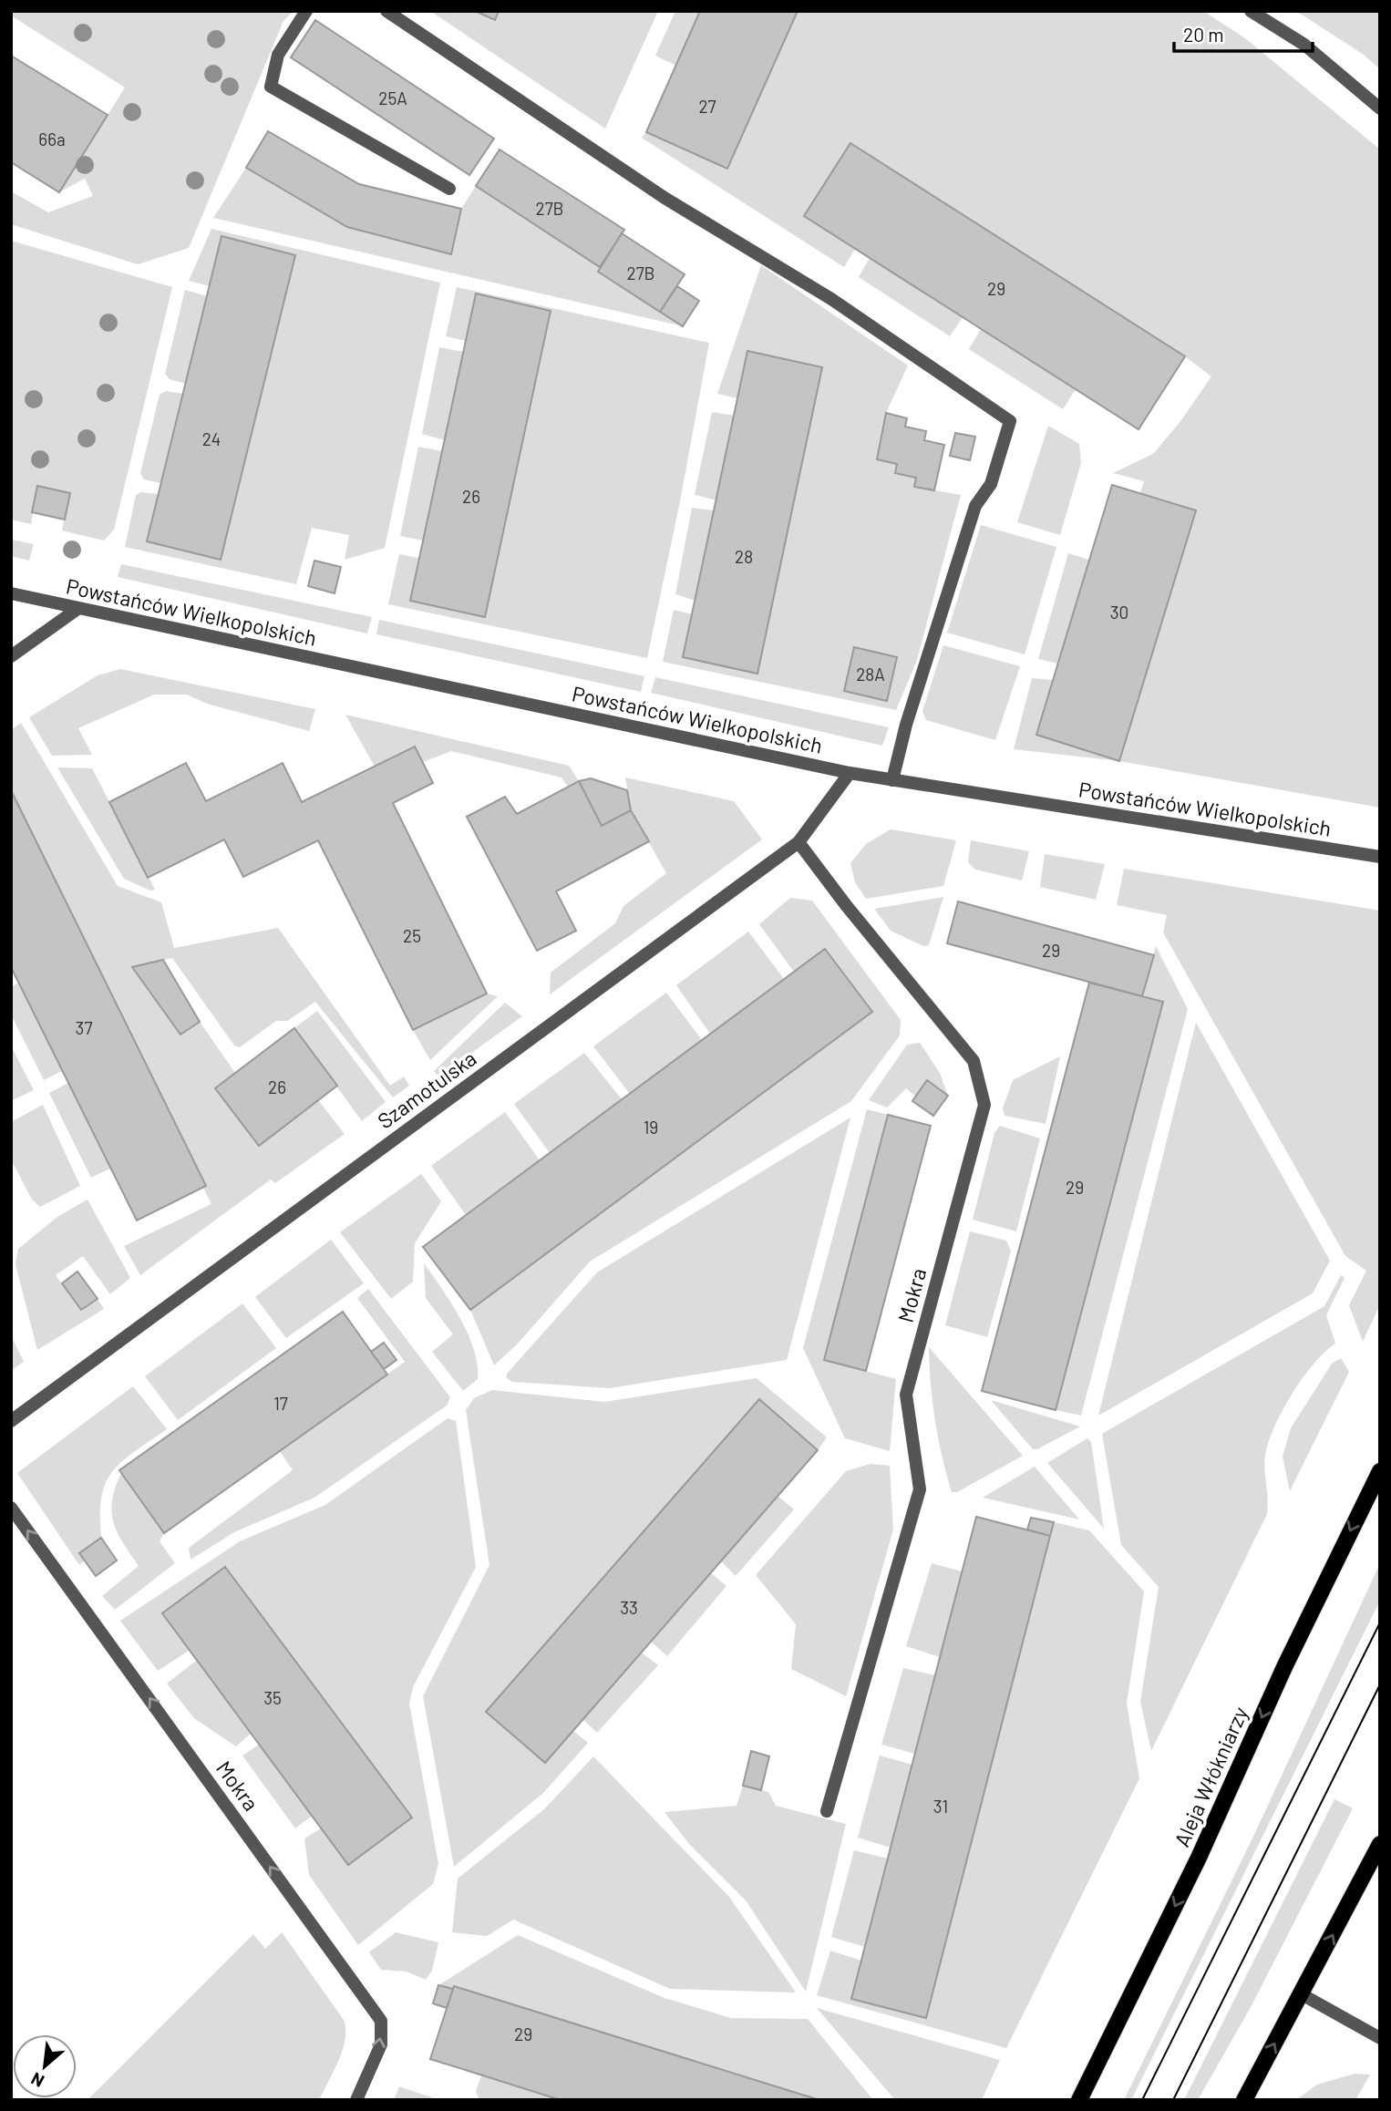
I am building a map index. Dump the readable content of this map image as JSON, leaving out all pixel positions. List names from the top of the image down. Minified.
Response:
{"streets":{"main road":["Aleja Włókniarzy"],"street":["Powstańców Wielkopolskich","Szamotulska","Mokra"]},"crossings":[["Powstańców Wielkopolskich","Szamotulska"],["Szamotulska","Mokra"]],"one_way":["Mokra","Aleja Włókniarzy"],"house_numbers":["25A","27","66a","27B","27B","29","24","26","28","30","28A","25","29","37","26","19","29","17","33","35","31","29"],"scale_bar":"20 m","north":"bottom left"}
